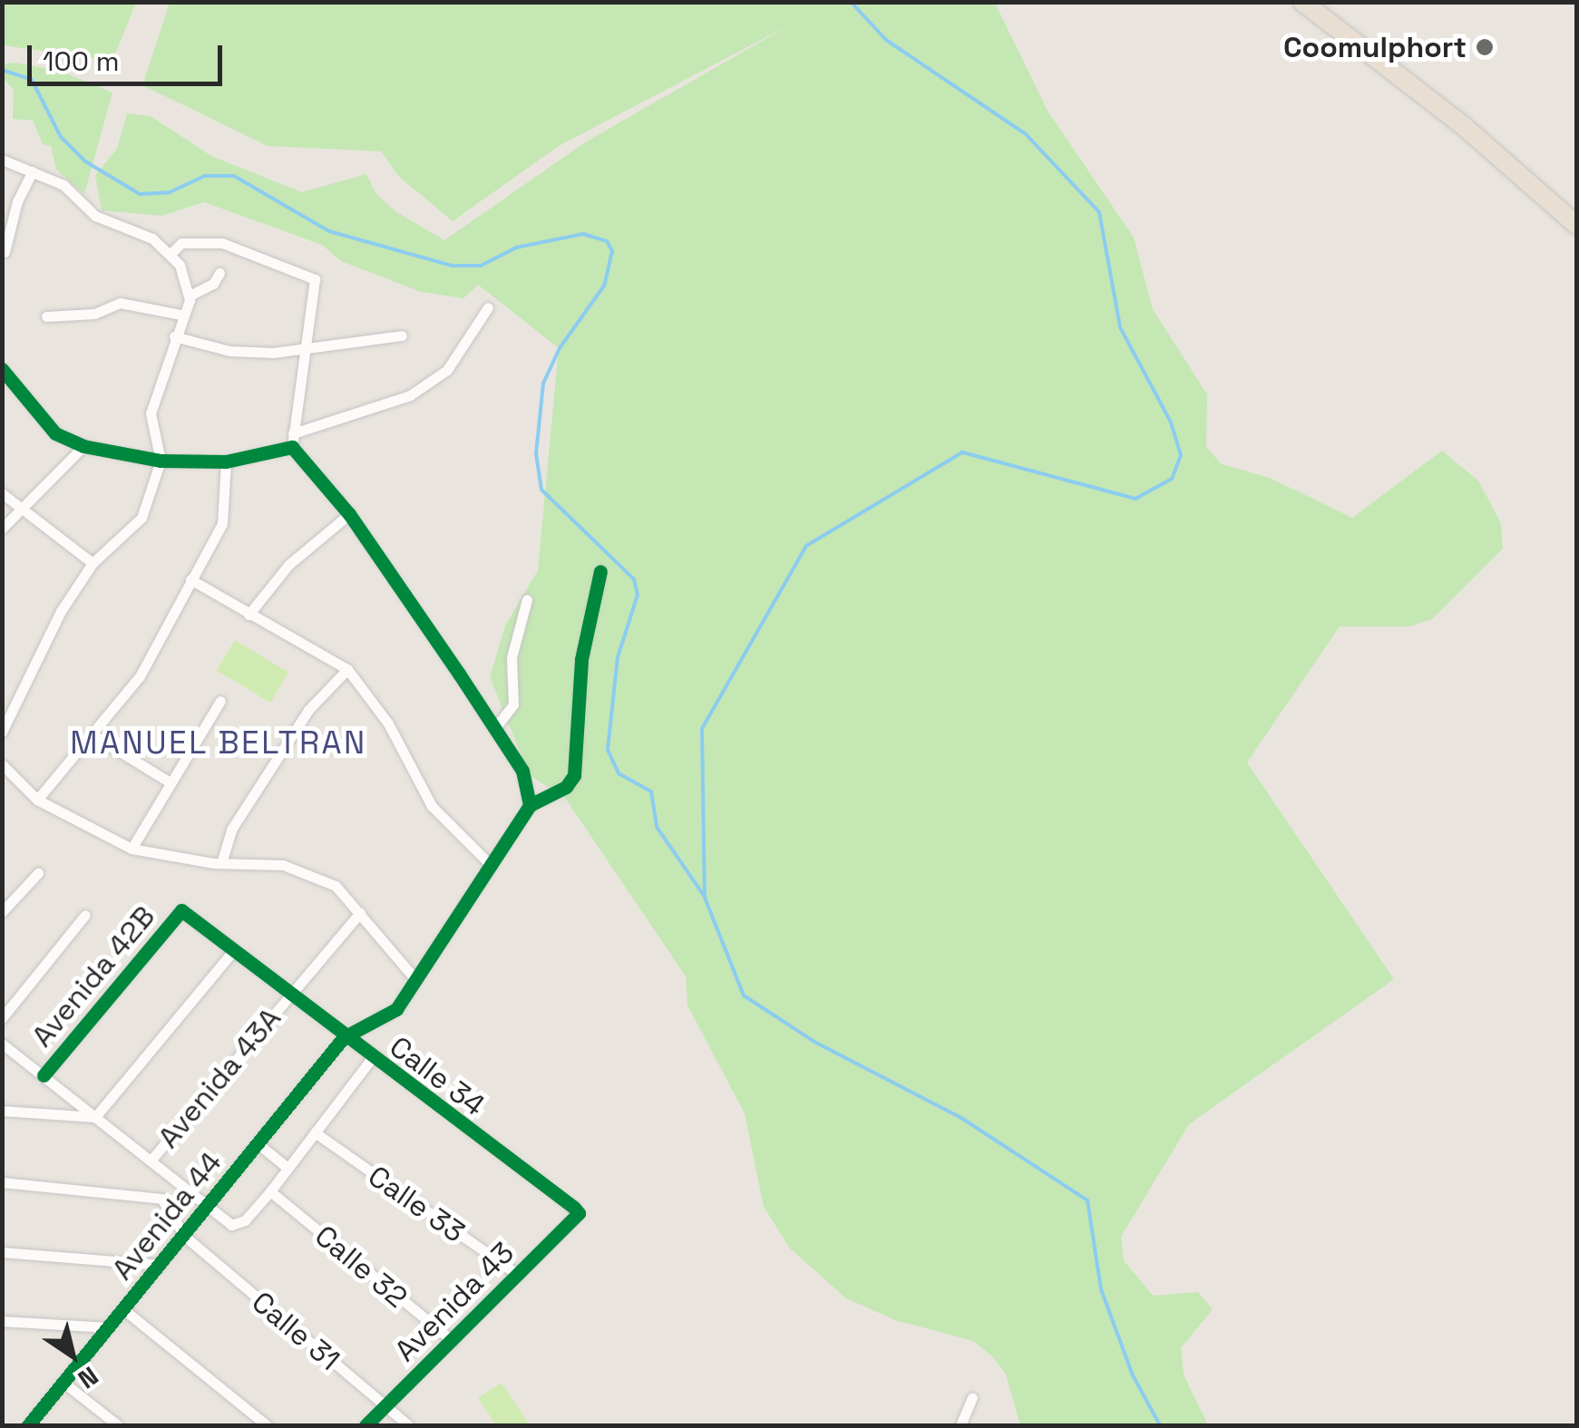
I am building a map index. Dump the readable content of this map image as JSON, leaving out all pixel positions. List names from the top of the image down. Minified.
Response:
{"streets":{"street":["Avenida 42B","Calle 34","Avenida 43A","Calle 33","Avenida 44","Calle 32","Avenida 43","Calle 31"]},"crossings":[["Avenida 42B","Calle 34"],["Calle 34","Avenida 43A"],["Calle 34","Avenida 44"],["Calle 34","Avenida 43"],["Calle 33","Avenida 43"],["Avenida 44","Calle 31"],["Calle 32","Avenida 43"],["Avenida 43","Calle 31"]],"districts":["MANUEL BELTRAN"],"places":["Coomulphort"],"scale_bar":"100 m","north":"bottom right"}
